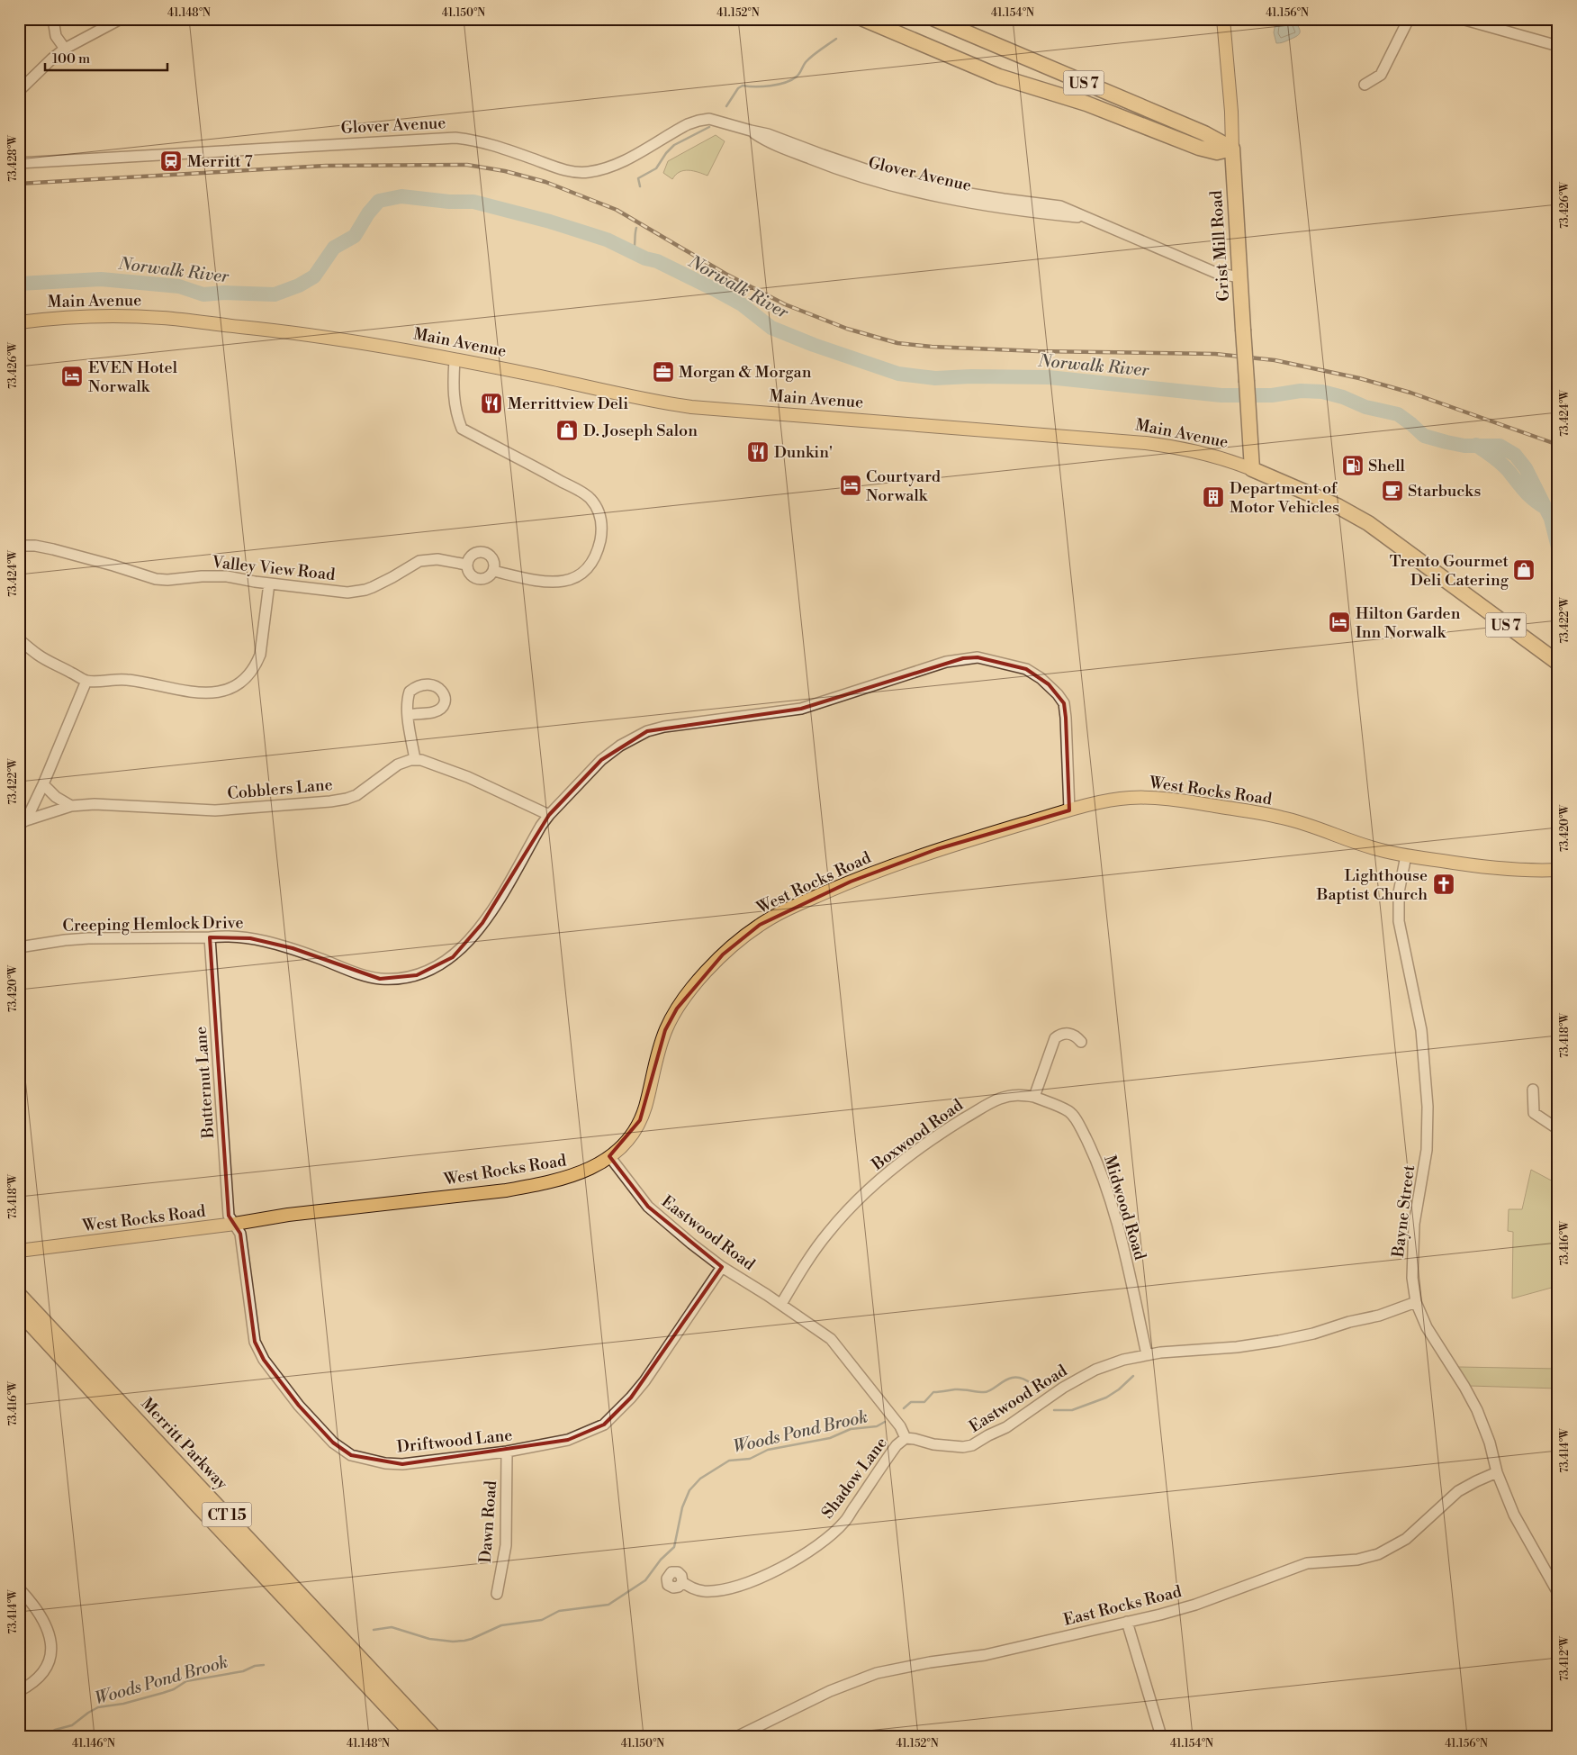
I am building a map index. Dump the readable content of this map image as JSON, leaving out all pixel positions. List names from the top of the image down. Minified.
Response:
{"streets":{"highway":["US 7","Grist Mill Road","Main Avenue","Merritt Parkway","CT 15"],"main road":["West Rocks Road"],"street":["Glover Avenue","Valley View Road","Cobblers Lane","Creeping Hemlock Drive","Butternut Lane","Boxwood Road","Midwood Road","Bayne Street","Eastwood Road","Driftwood Lane","Shadow Lane","Dawn Road","East Rocks Road"]},"crossings":[["US 7","Grist Mill Road"],["Glover Avenue","Grist Mill Road"],["Grist Mill Road","Main Avenue"],["West Rocks Road","Creeping Hemlock Drive"],["West Rocks Road","Butternut Lane"],["West Rocks Road","Bayne Street"],["West Rocks Road","Eastwood Road"],["West Rocks Road","Driftwood Lane"],["Creeping Hemlock Drive","Butternut Lane"],["Butternut Lane","Driftwood Lane"],["Boxwood Road","Midwood Road"],["Boxwood Road","Eastwood Road"],["Midwood Road","Eastwood Road"],["Bayne Street","Eastwood Road"],["Bayne Street","East Rocks Road"],["Eastwood Road","Driftwood Lane"],["Eastwood Road","Shadow Lane"],["Driftwood Lane","Dawn Road"]],"water":["Norwalk River","Woods Pond Brook"],"places":{"station":["Merritt 7"],"office":["Morgan & Morgan"],"hotel":["EVEN Hotel Norwalk","Courtyard Norwalk","Hilton Garden Inn Norwalk"],"restaurant":["Merrittview Deli","Dunkin'"],"shop":["D. Joseph Salon","Trento Gourmet Deli Catering"],"fuel station":["Shell"],"cafe":["Starbucks"],"building":["Department of Motor Vehicles"],"church":["Lighthouse Baptist Church"]},"scale_bar":"100 m","coordinates":["41.148°N","41.150°N","41.152°N","41.154°N","41.156°N","73.428°W","73.426°W","73.424°W","73.422°W","73.420°W","73.418°W","73.416°W","73.414°W","73.412°W","41.146°N"]}
